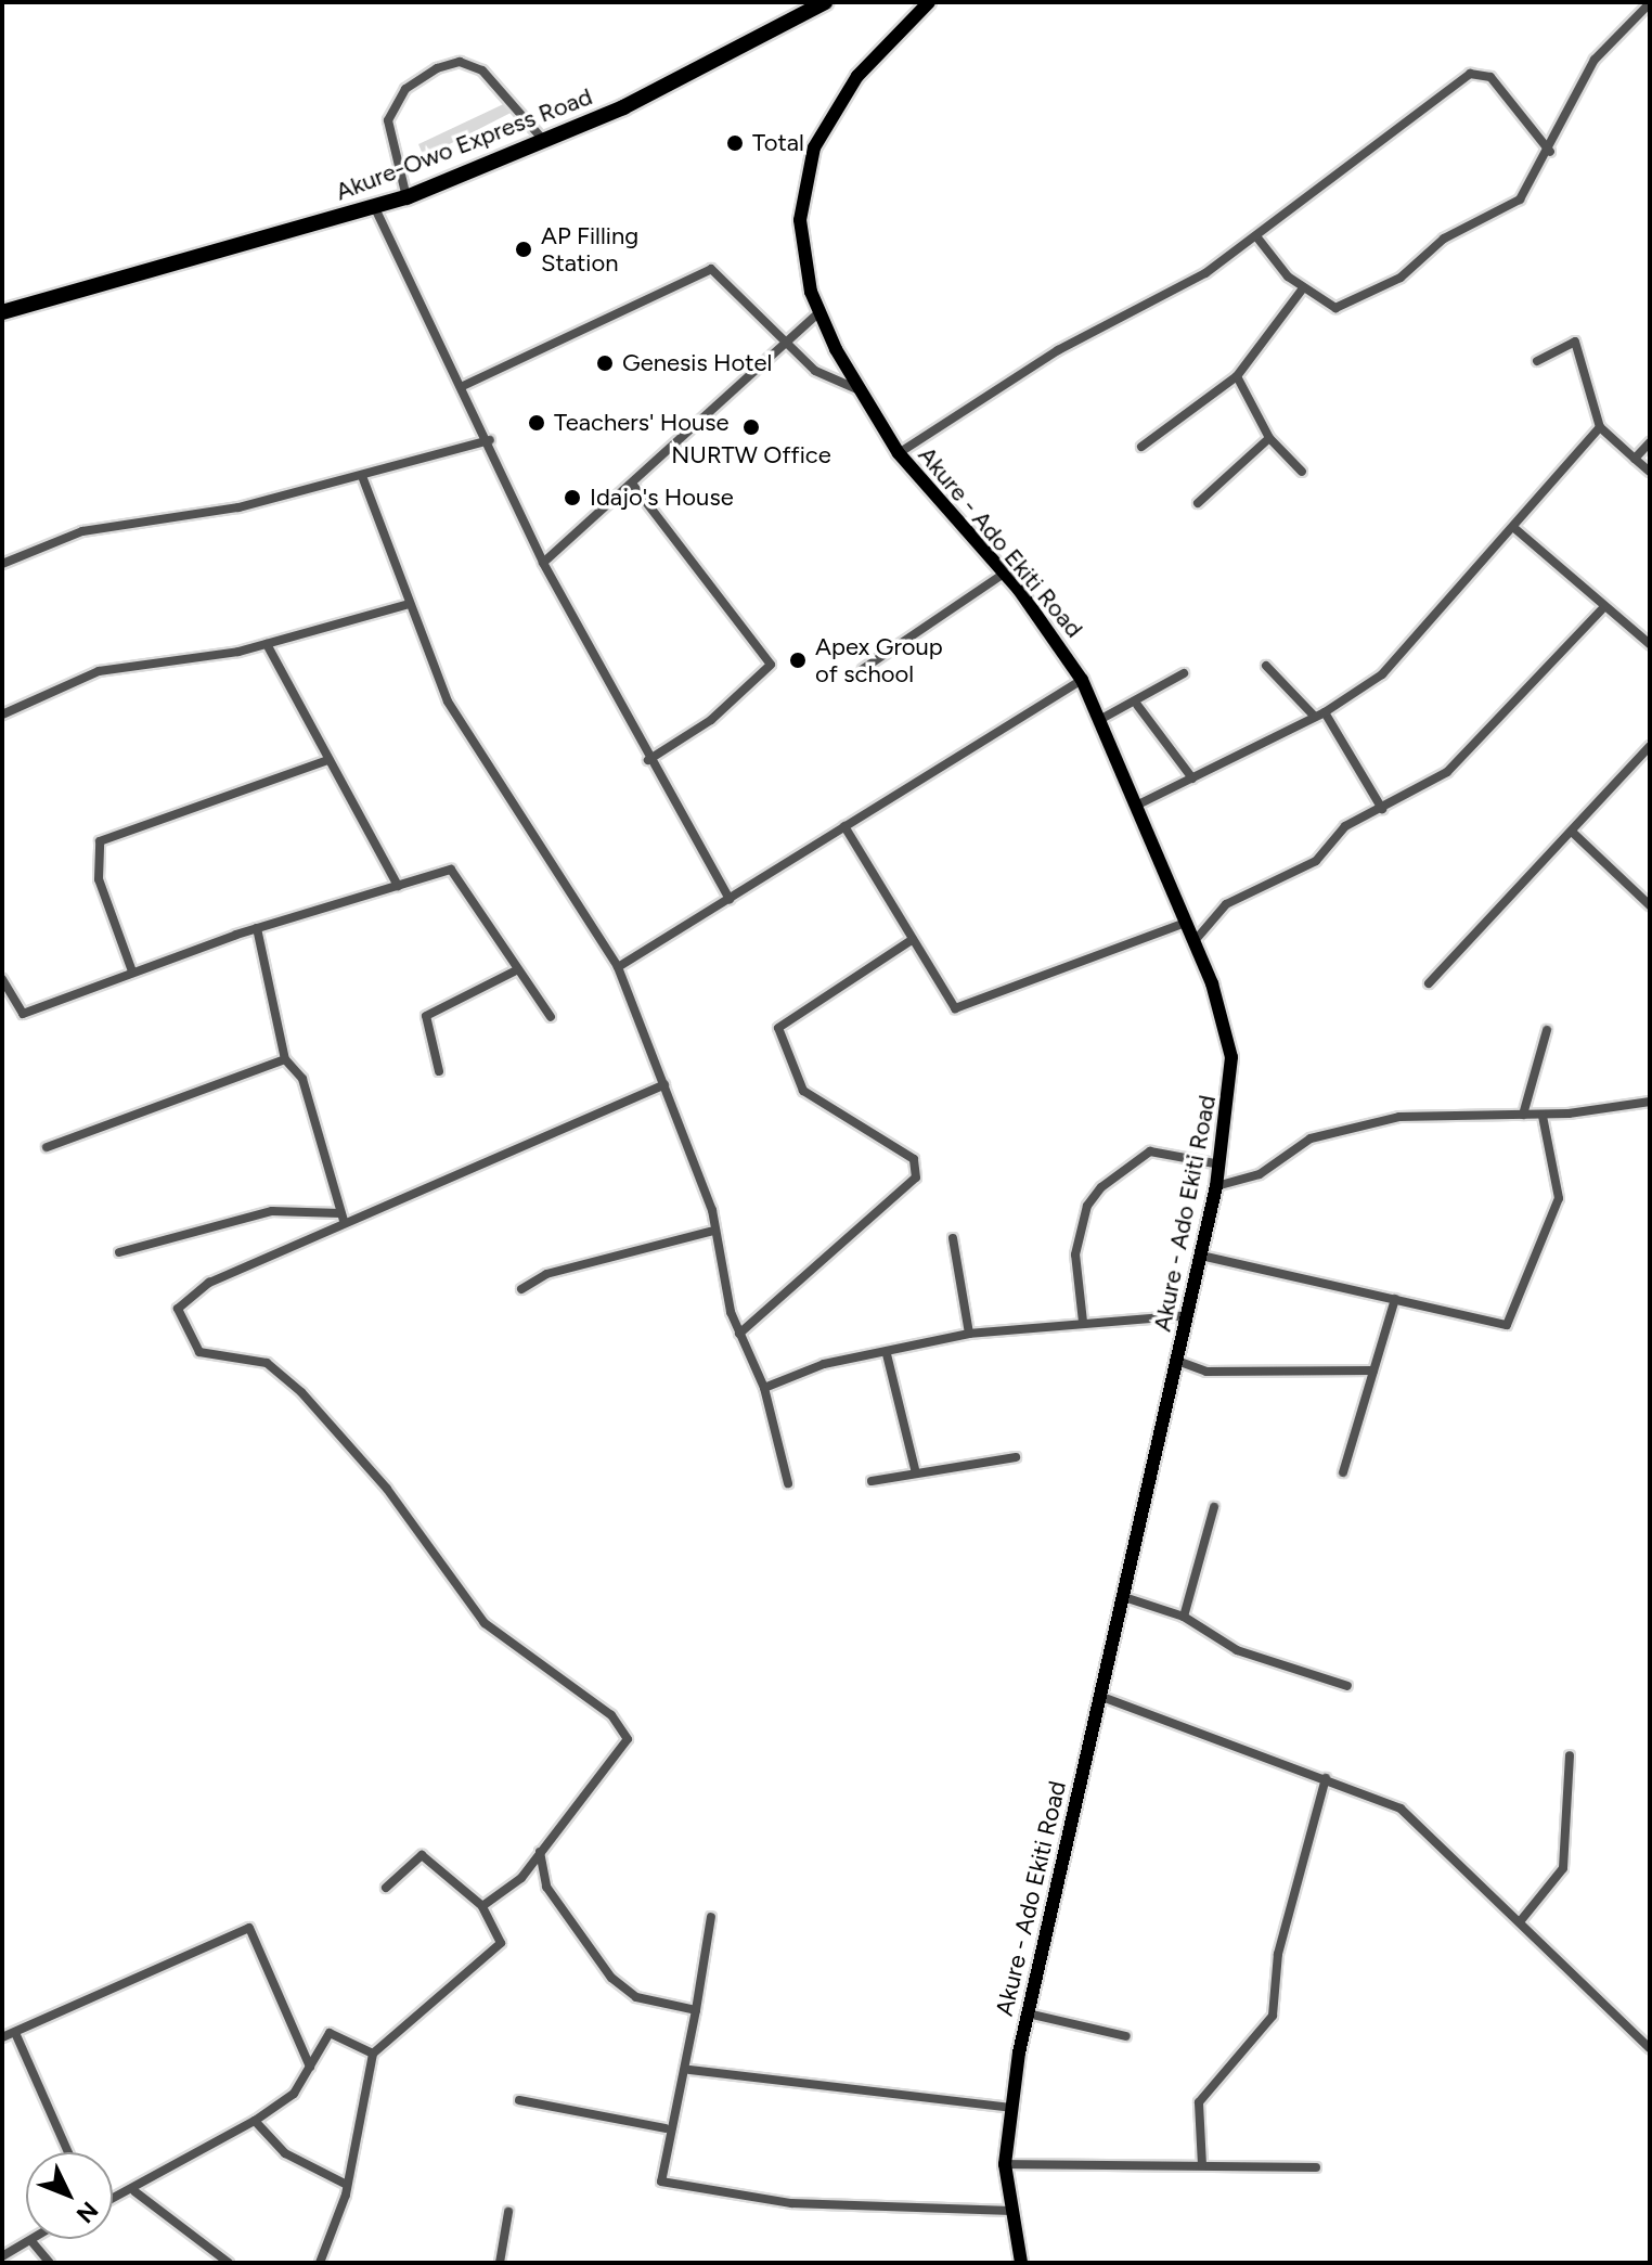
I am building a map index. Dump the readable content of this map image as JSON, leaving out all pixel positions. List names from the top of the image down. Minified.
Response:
{"streets":{"highway":["Akure-Owo Express Road"],"main road":["Akure - Ado Ekiti Road"]},"places":["Total","AP Filling Station","Genesis Hotel","Teachers' House","NURTW Office","Idajo's House","Apex Group of school"],"north":"bottom right"}
